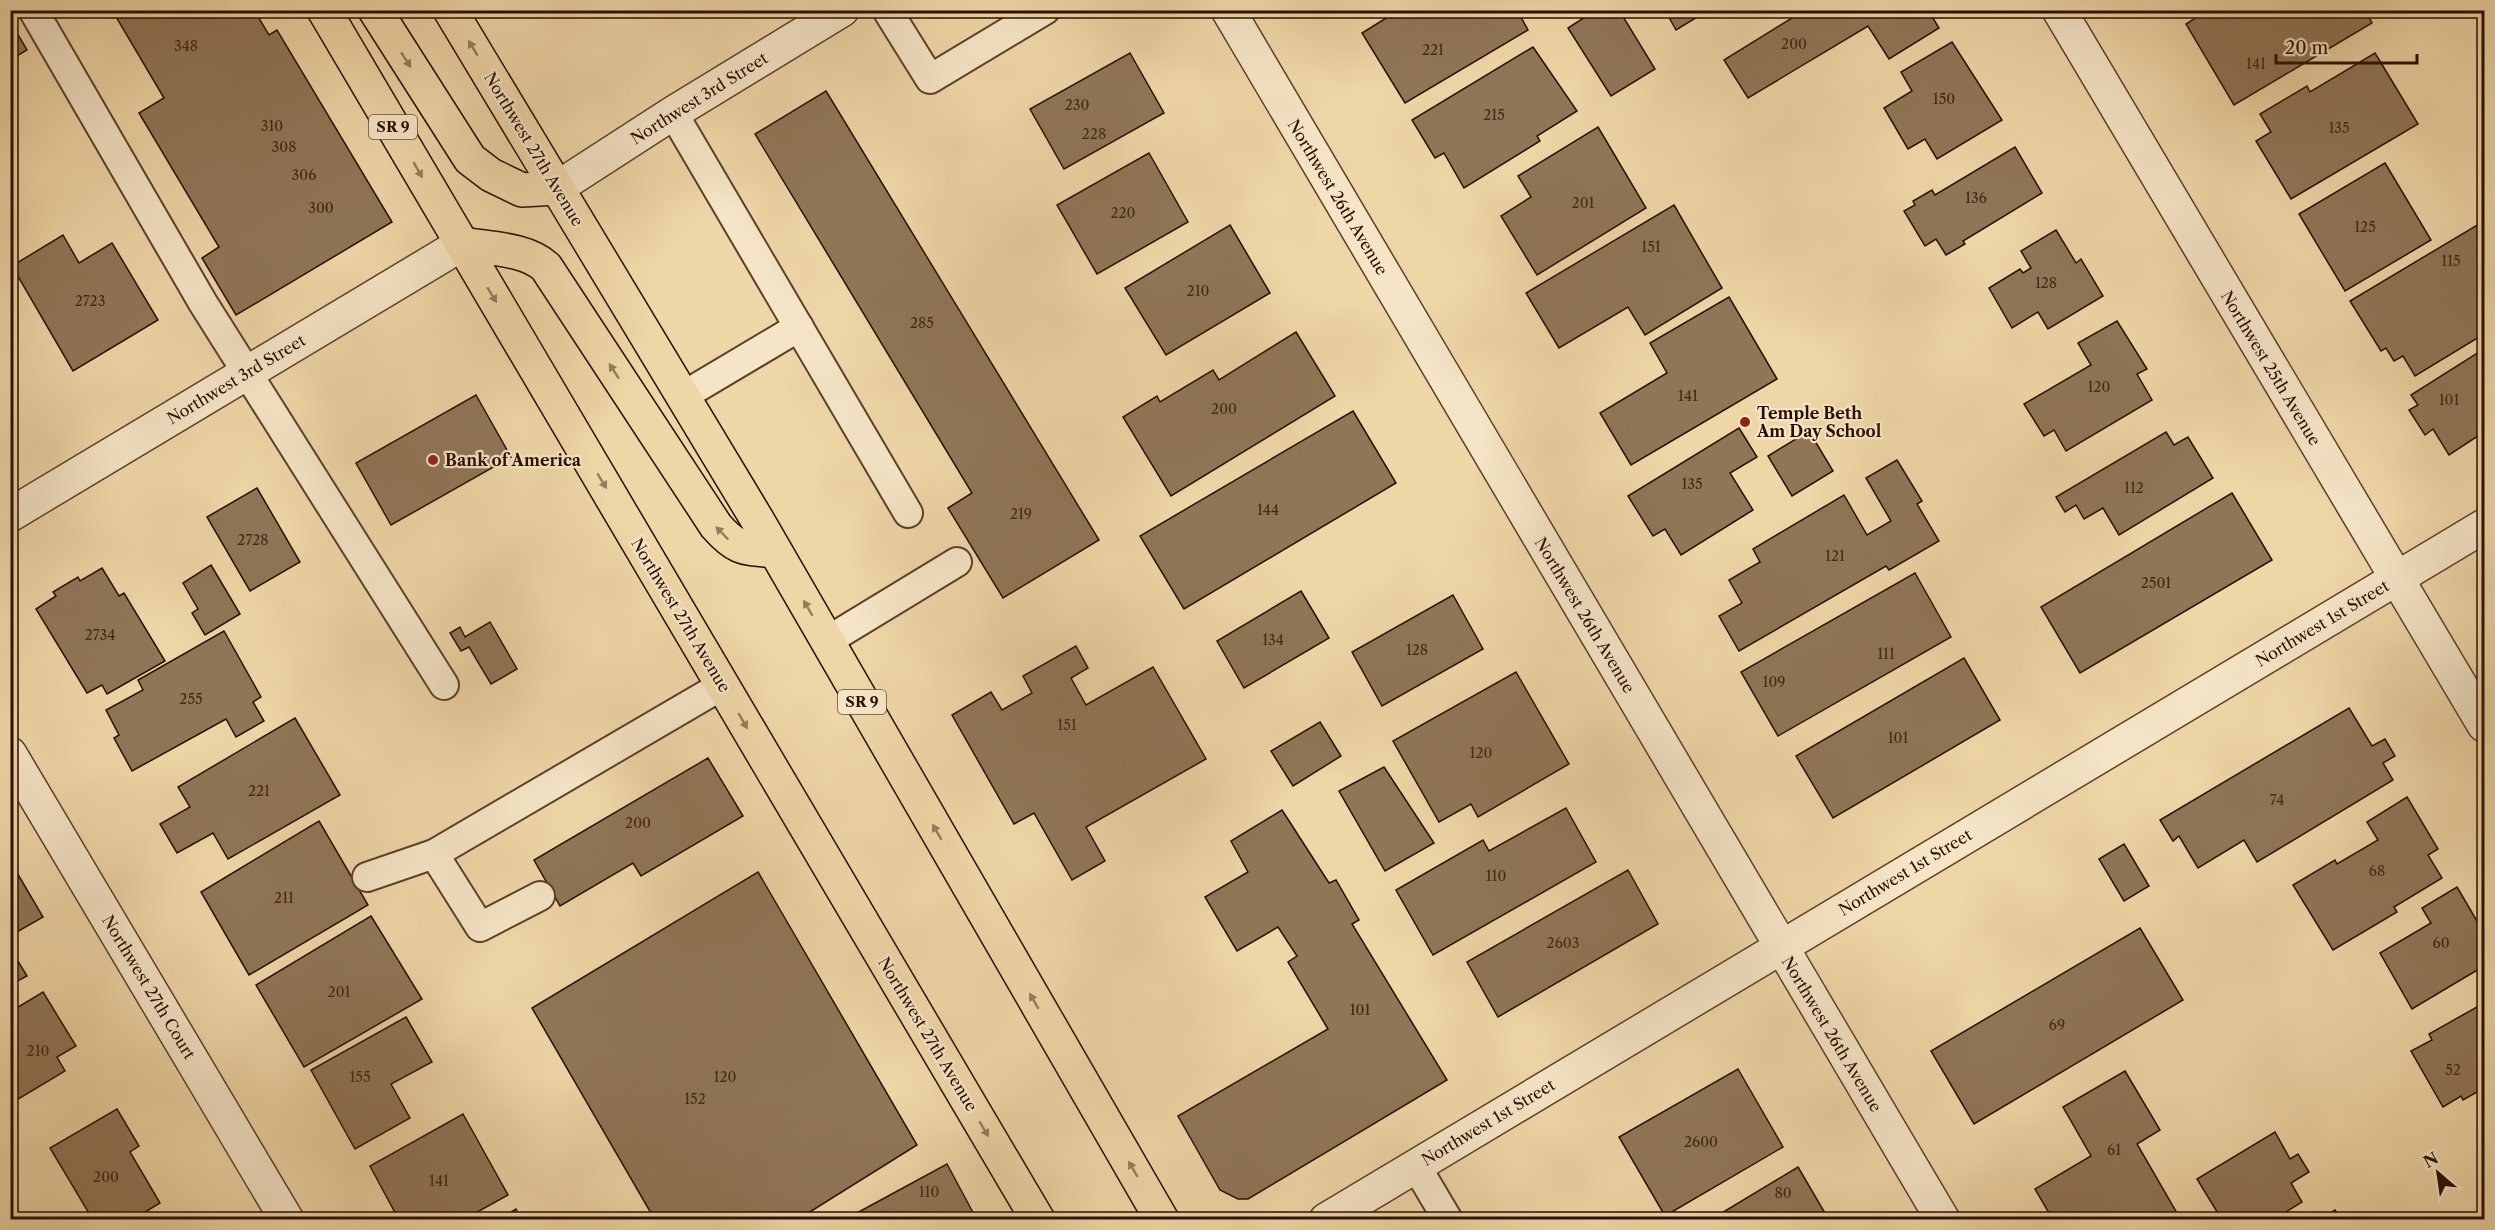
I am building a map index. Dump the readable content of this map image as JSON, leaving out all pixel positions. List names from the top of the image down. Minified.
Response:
{"streets":{"highway":["SR 9","Northwest 27th Avenue"],"street":["Northwest 3rd Street","Northwest 26th Avenue","Northwest 25th Avenue","Northwest 1st Street","Northwest 27th Court"]},"crossings":[["Northwest 3rd Street","Northwest 27th Avenue"],["Northwest 26th Avenue","Northwest 1st Street"],["Northwest 25th Avenue","Northwest 1st Street"]],"places":["Temple Beth Am Day School","Bank of America"],"house_numbers":["200","348","221","141","150","230","215","310","135","228","308","306","136","201","300","220","125","151","115","128","210","2723","285","120","141","101","200","135","112","144","219","2728","121","2501","2734","134","128","111","109","255","151","101","120","221","74","200","68","110","211","2603","60","201","101","69","210","52","155","120","152","2600","61","200","141","110","80"],"scale_bar":"20 m","north":"top left"}
